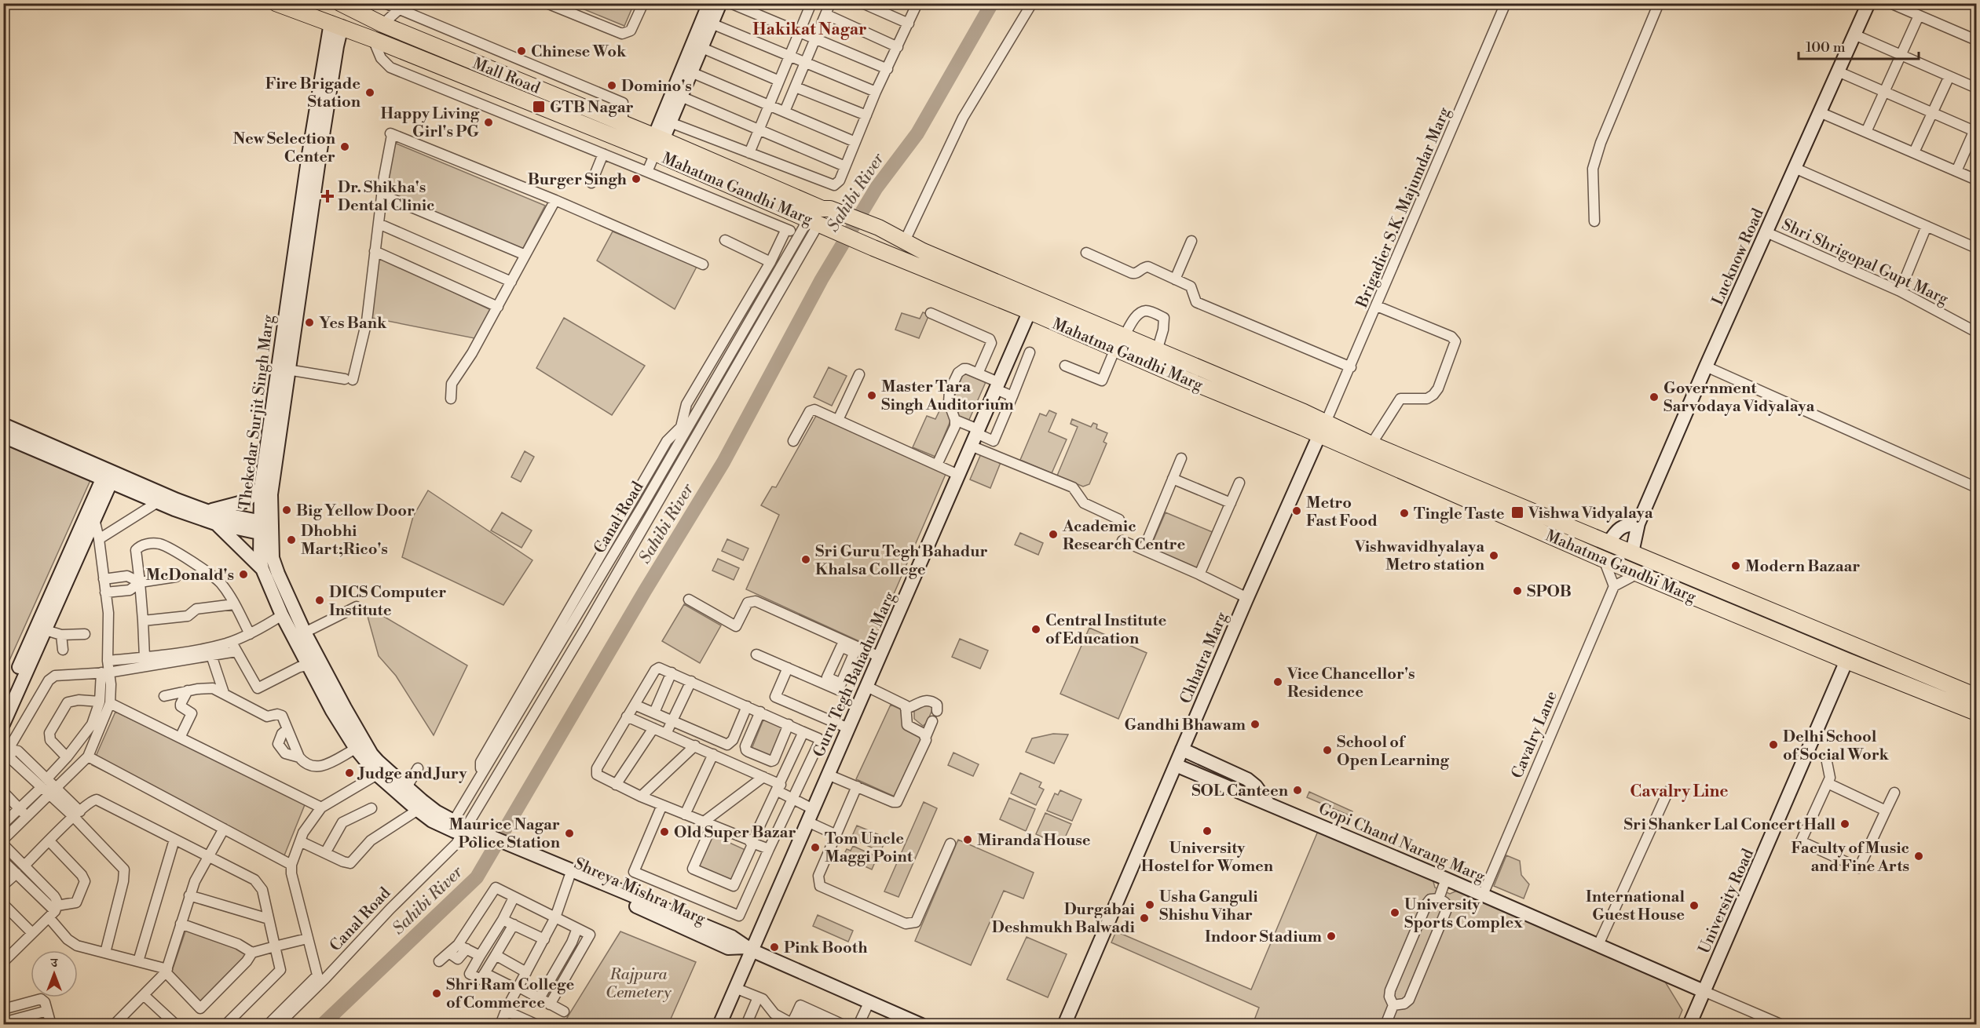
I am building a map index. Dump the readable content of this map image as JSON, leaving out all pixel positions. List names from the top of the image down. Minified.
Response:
{"streets":{"main road":["Mall Road","Mahatma Gandhi Marg"],"street":["Brigadier S.K. Majumdar Marg","Lucknow Road","Shri Shrigopal Gupt Marg","Thekedar Surjit Singh Marg","Canal Road","Chhatra Marg","Guru Tegh Bahadur Marg","Cavalry Lane","Gopi Chand Narang Marg","Shreya Mishra Marg","University Road"]},"crossings":[["Mall Road","Mahatma Gandhi Marg"],["Mahatma Gandhi Marg","Brigadier S.K. Majumdar Marg"],["Mahatma Gandhi Marg","Lucknow Road"],["Mahatma Gandhi Marg","Thekedar Surjit Singh Marg"],["Mahatma Gandhi Marg","Canal Road"],["Mahatma Gandhi Marg","Chhatra Marg"],["Mahatma Gandhi Marg","Guru Tegh Bahadur Marg"],["Mahatma Gandhi Marg","University Road"],["Brigadier S.K. Majumdar Marg","Chhatra Marg"],["Lucknow Road","Shri Shrigopal Gupt Marg"],["Thekedar Surjit Singh Marg","Canal Road"],["Thekedar Surjit Singh Marg","Shreya Mishra Marg"],["Chhatra Marg","Gopi Chand Narang Marg"],["Guru Tegh Bahadur Marg","Shreya Mishra Marg"],["Cavalry Lane","Gopi Chand Narang Marg"],["Gopi Chand Narang Marg","University Road"]],"districts":["Hakikat Nagar","Cavalry Line"],"water":["Sahibi River"],"parks":["Rajpura Cemetery"],"places":{"other":["Chinese Wok","Domino's","Fire Brigade Station","Happy Living Girl's PG","New Selection Center","Burger Singh","Yes Bank","Master Tara Singh Auditorium","Government Sarvodaya Vidyalaya","Big Yellow Door","Metro Fast Food","Tingle Taste","Academic Research Centre","Dhobhi Mart;Rico's","Vishwavidhyalaya Metro station","Sri Guru Tegh Bahadur Khalsa College","Modern Bazaar","McDonald's","SPOB","DICS Computer Institute","Central Institute of Education","Vice Chancellor's Residence","Gandhi Bhawam","Delhi School of Social Work","School of Open Learning","Judge and Jury","SOL Canteen","Sri Shanker Lal Concert Hall","University Hostel for Women","Old Super Bazar","Maurice Nagar Police Station","Miranda House","Tom Uncle Maggi Point","Faculty of Music and Fine Arts","Usha Ganguli Shishu Vihar","International Guest House","University Sports Complex","Durgabai Deshmukh Balwadi","Indoor Stadium","Pink Booth","Shri Ram College of Commerce"],"transit":["GTB Nagar","Vishwa Vidyalaya"],"health":["Dr. Shikha's Dental Clinic"]},"scale_bar":"100 m","north":"top"}
